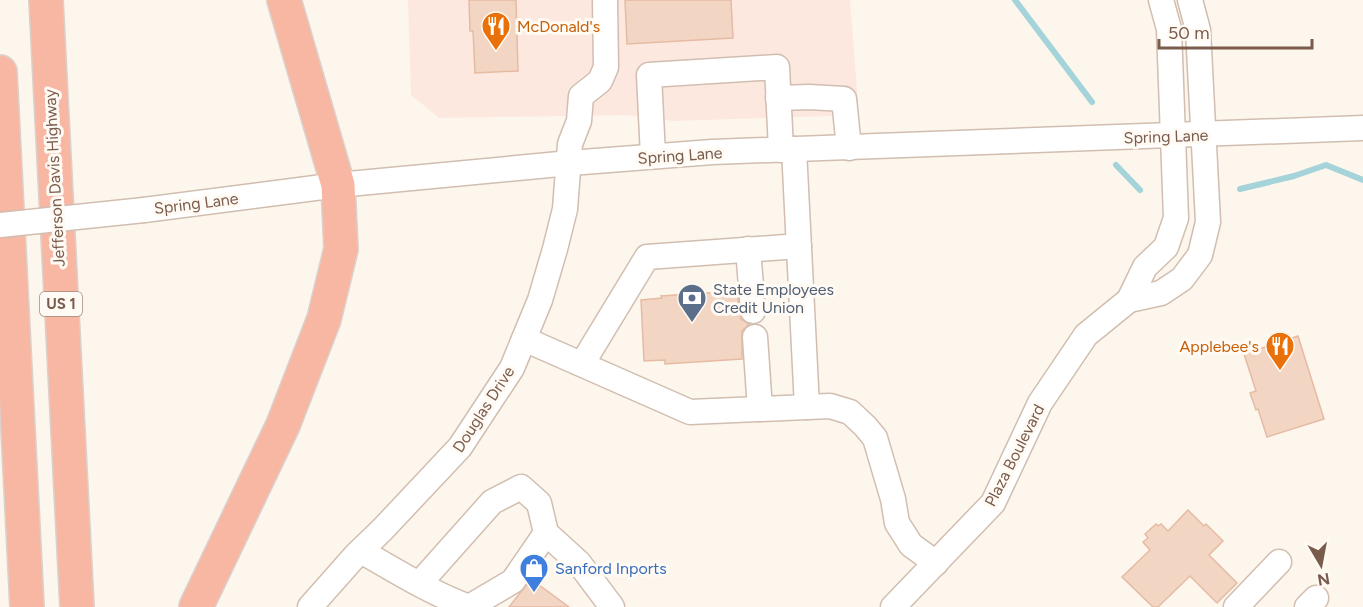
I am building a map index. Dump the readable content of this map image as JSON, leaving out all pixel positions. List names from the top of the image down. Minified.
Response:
{"streets":{"highway":["Jefferson Davis Highway","US 1"],"street":["Spring Lane","Douglas Drive","Plaza Boulevard"]},"crossings":[["Spring Lane","Douglas Drive"],["Spring Lane","Plaza Boulevard"]],"places":{"restaurant":["McDonald's","Applebee's"],"bank":["State Employees Credit Union"],"shop":["Sanford Inports"]},"scale_bar":"50 m","north":"bottom"}
